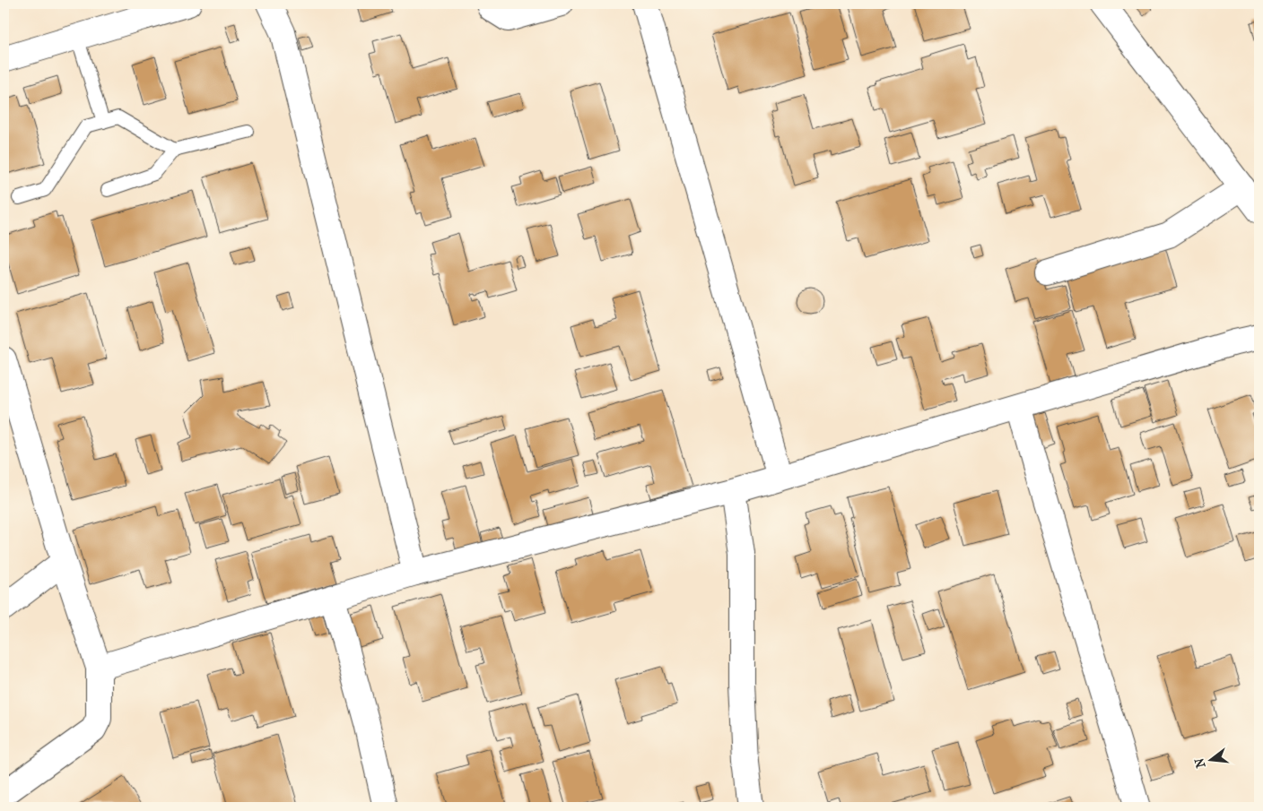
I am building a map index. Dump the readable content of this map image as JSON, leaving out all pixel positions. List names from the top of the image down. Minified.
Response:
{"north":"left"}
